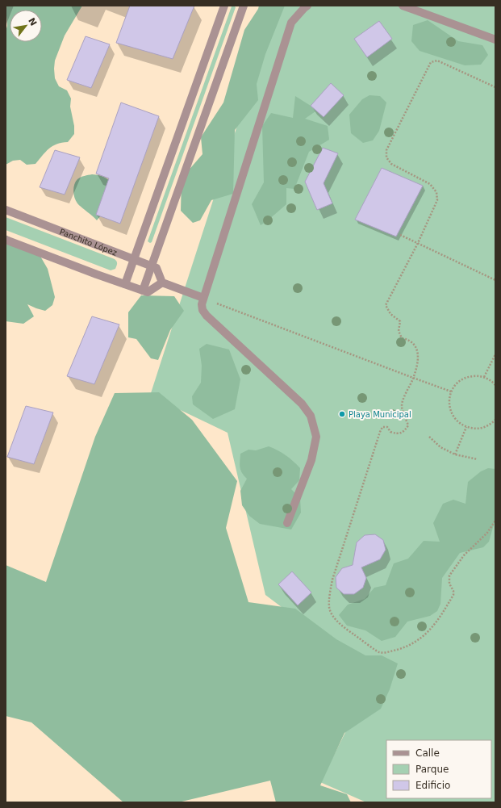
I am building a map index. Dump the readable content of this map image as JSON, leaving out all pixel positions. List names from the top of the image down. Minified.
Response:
{"streets":{"street":["Panchito López"]},"places":["Playa Municipal"],"legend":["Calle","Parque","Edificio"],"north":"top right"}
